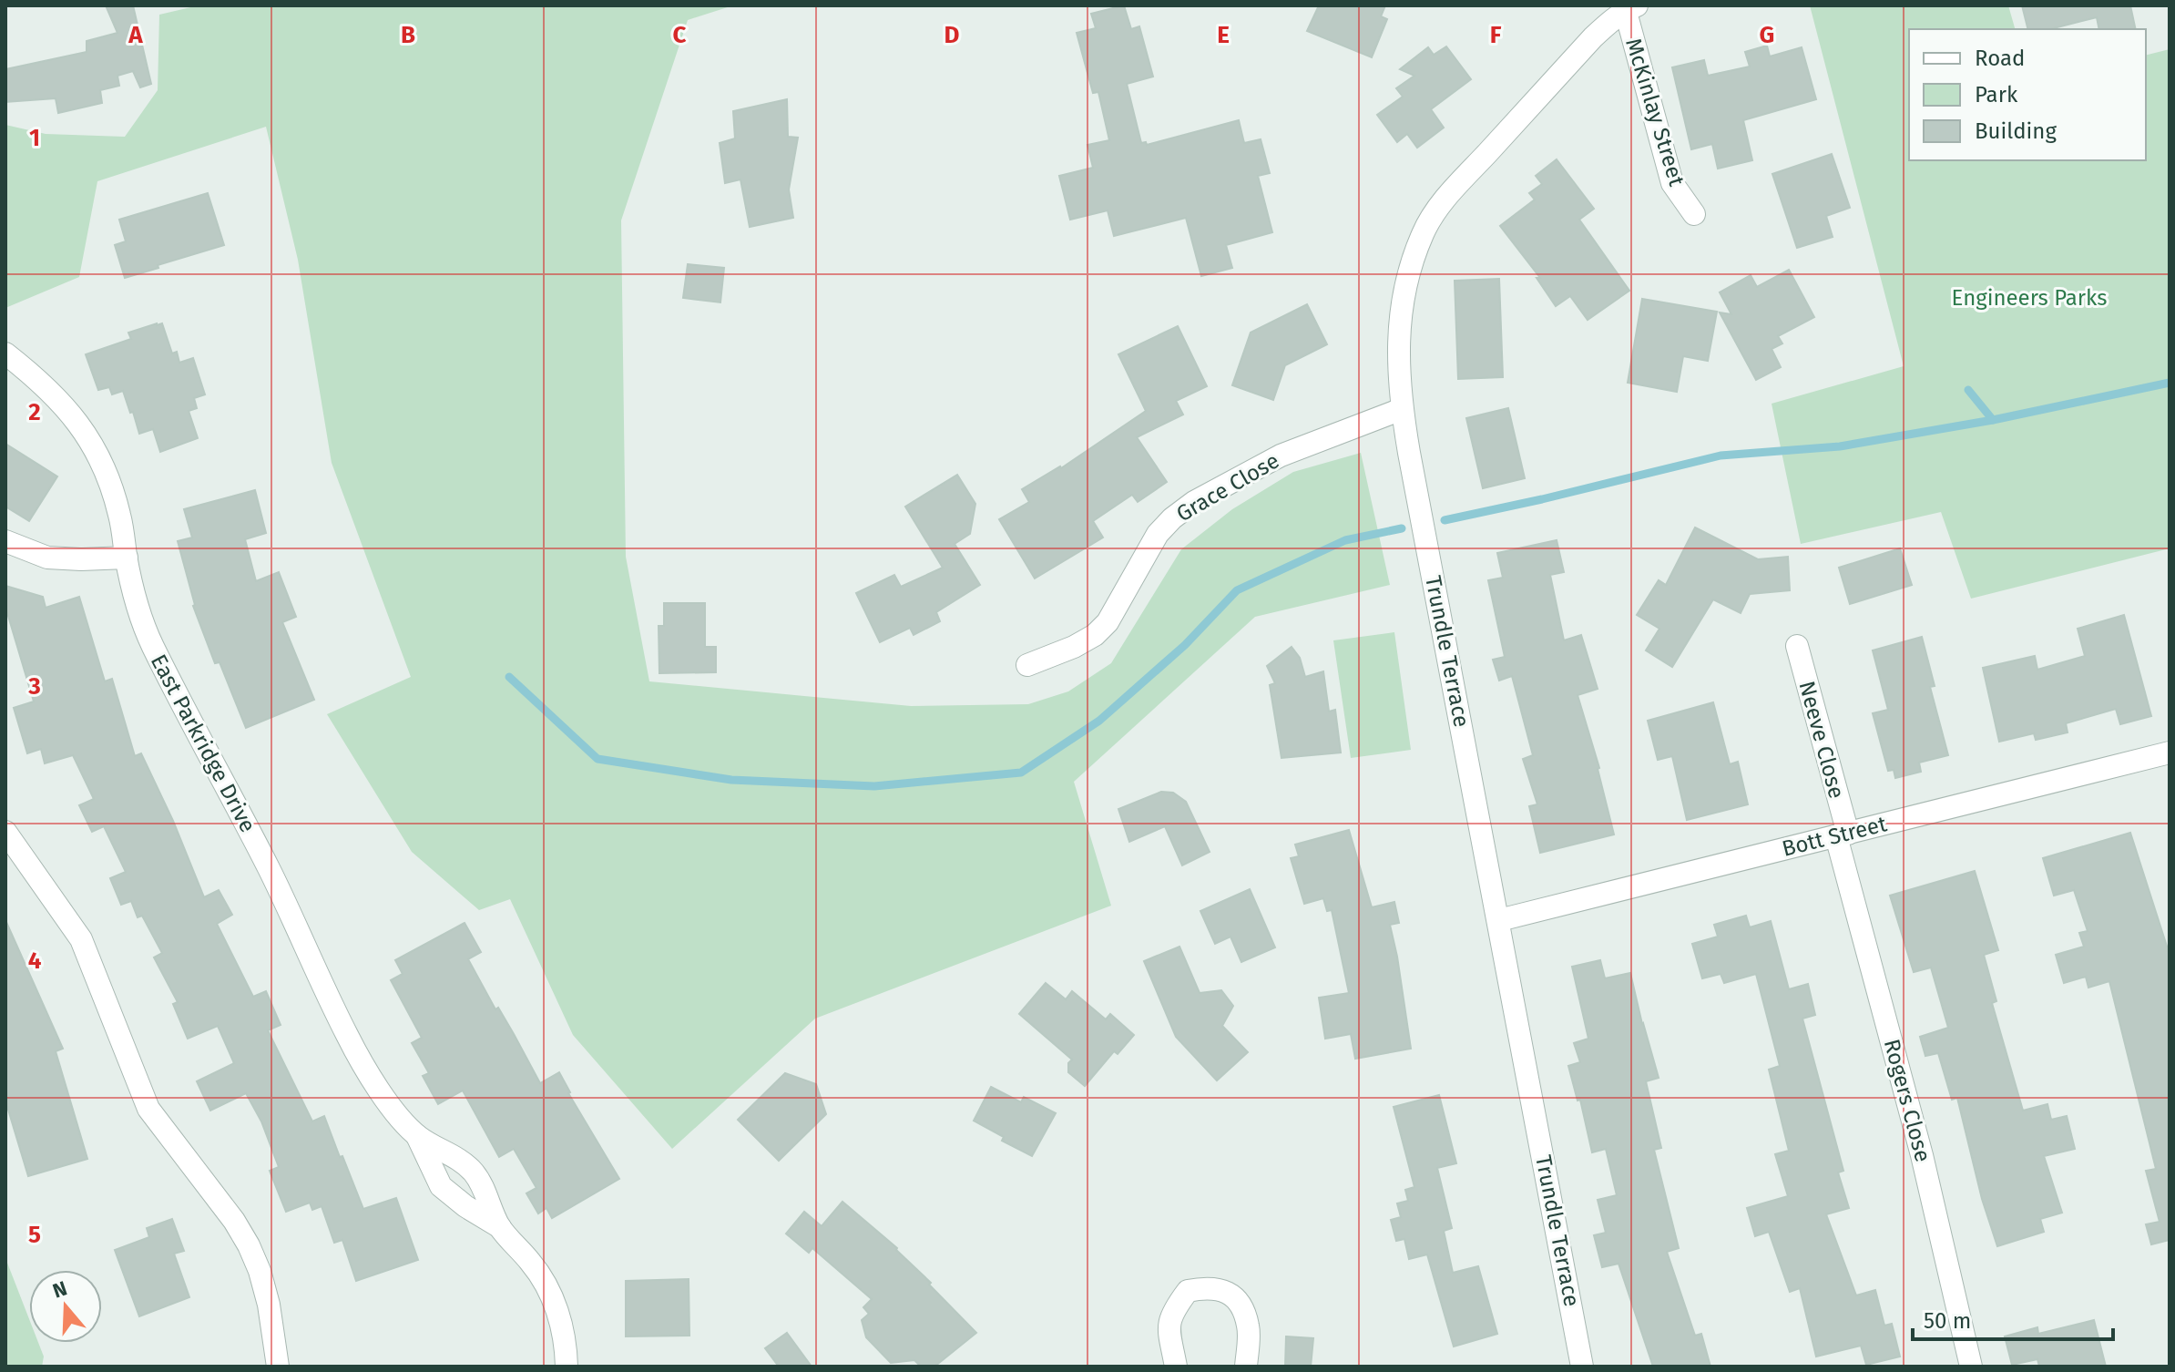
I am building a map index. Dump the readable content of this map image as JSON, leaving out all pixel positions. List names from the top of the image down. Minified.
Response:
{"streets":{"street":["McKinlay Street","Grace Close","Trundle Terrace","Neeve Close","East Parkridge Drive","Bott Street","Rogers Close"]},"crossings":[["McKinlay Street","Trundle Terrace"],["Grace Close","Trundle Terrace"],["Trundle Terrace","Bott Street"],["Neeve Close","Bott Street"],["Neeve Close","Rogers Close"],["Bott Street","Rogers Close"]],"parks":["Engineers Parks"],"legend":["Road","Park","Building"],"scale_bar":"50 m","north":"top","grid":{"columns":["A","B","C","D","E","F","G"],"rows":["1","2","3","4","5"]}}
